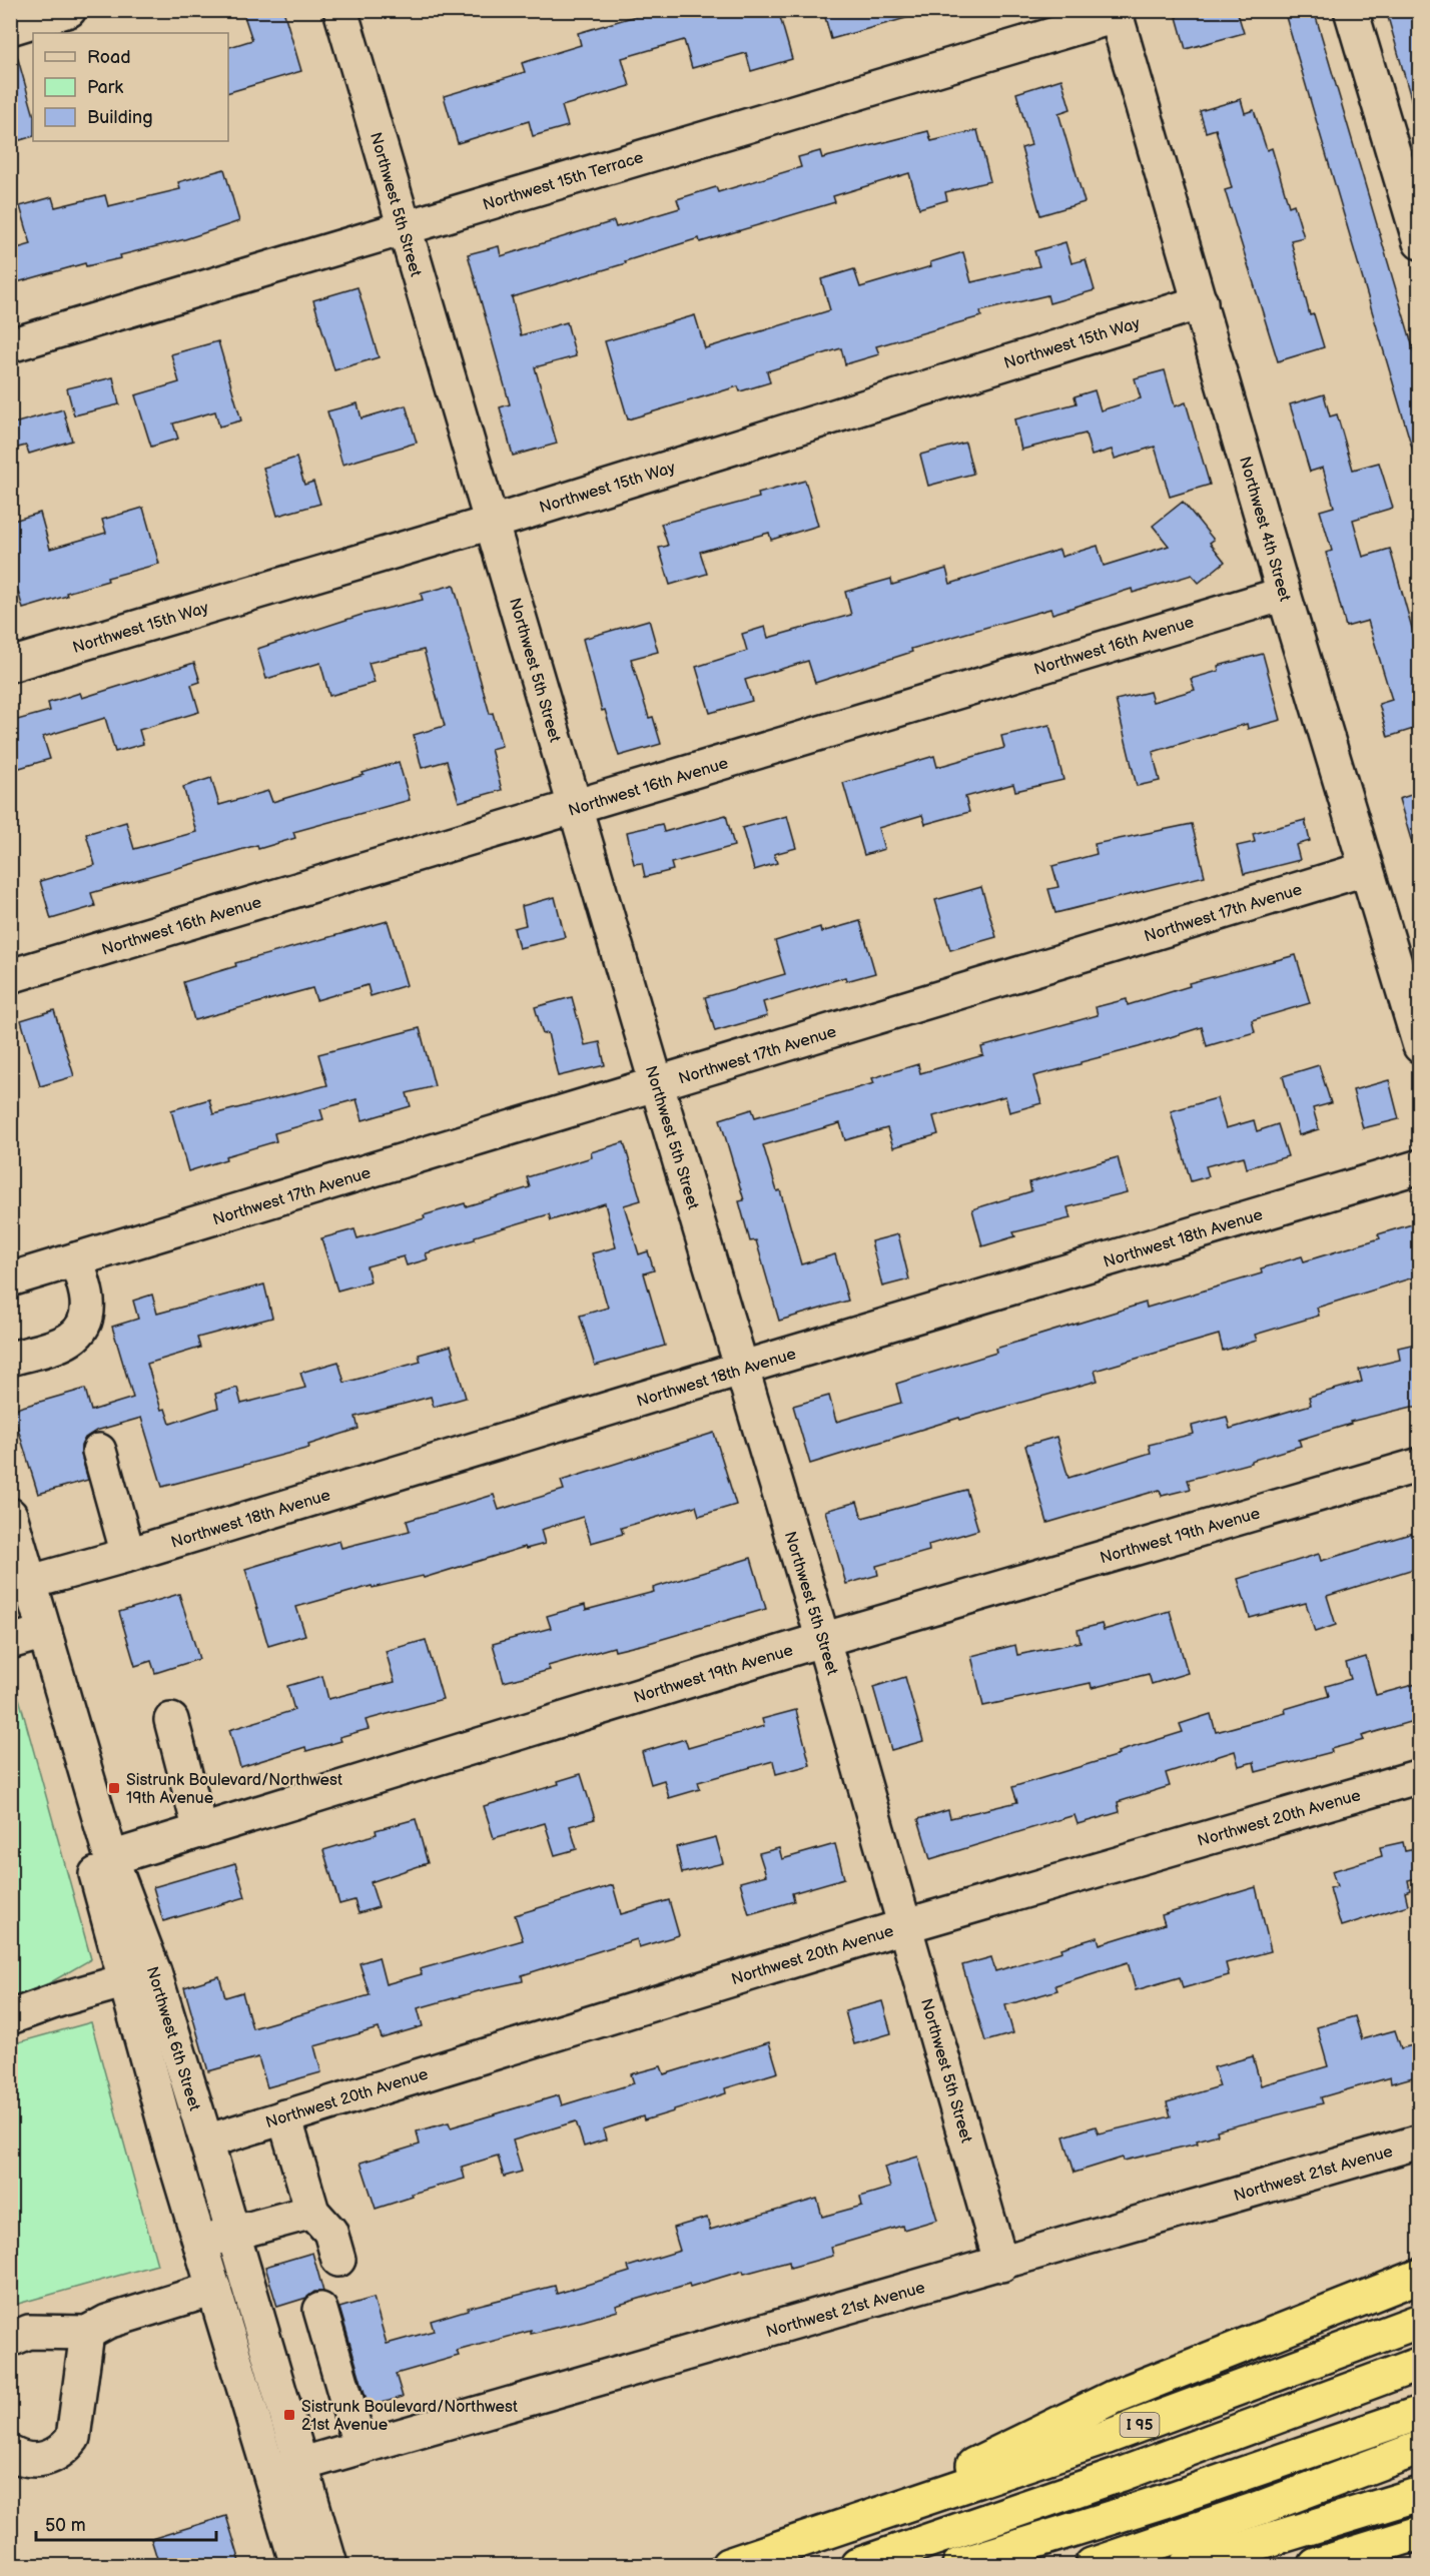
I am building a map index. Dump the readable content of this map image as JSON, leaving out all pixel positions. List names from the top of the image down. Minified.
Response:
{"streets":{"highway":["I 95"],"street":["Northwest 15th Terrace","Northwest 5th Street","Northwest 15th Way","Northwest 4th Street","Northwest 16th Avenue","Northwest 17th Avenue","Northwest 18th Avenue","Northwest 19th Avenue","Northwest 20th Avenue","Northwest 6th Street","Northwest 21st Avenue"]},"crossings":[["Northwest 15th Terrace","Northwest 5th Street"],["Northwest 15th Terrace","Northwest 4th Street"],["Northwest 5th Street","Northwest 15th Way"],["Northwest 5th Street","Northwest 16th Avenue"],["Northwest 5th Street","Northwest 17th Avenue"],["Northwest 5th Street","Northwest 18th Avenue"],["Northwest 5th Street","Northwest 19th Avenue"],["Northwest 5th Street","Northwest 20th Avenue"],["Northwest 5th Street","Northwest 21st Avenue"],["Northwest 15th Way","Northwest 4th Street"],["Northwest 4th Street","Northwest 16th Avenue"],["Northwest 4th Street","Northwest 17th Avenue"],["Northwest 18th Avenue","Northwest 6th Street"],["Northwest 19th Avenue","Northwest 6th Street"],["Northwest 20th Avenue","Northwest 6th Street"],["Northwest 6th Street","Northwest 21st Avenue"]],"places":{"transit":["Sistrunk Boulevard/Northwest 19th Avenue","Sistrunk Boulevard/Northwest 21st Avenue"]},"legend":["Road","Park","Building"],"scale_bar":"50 m"}
